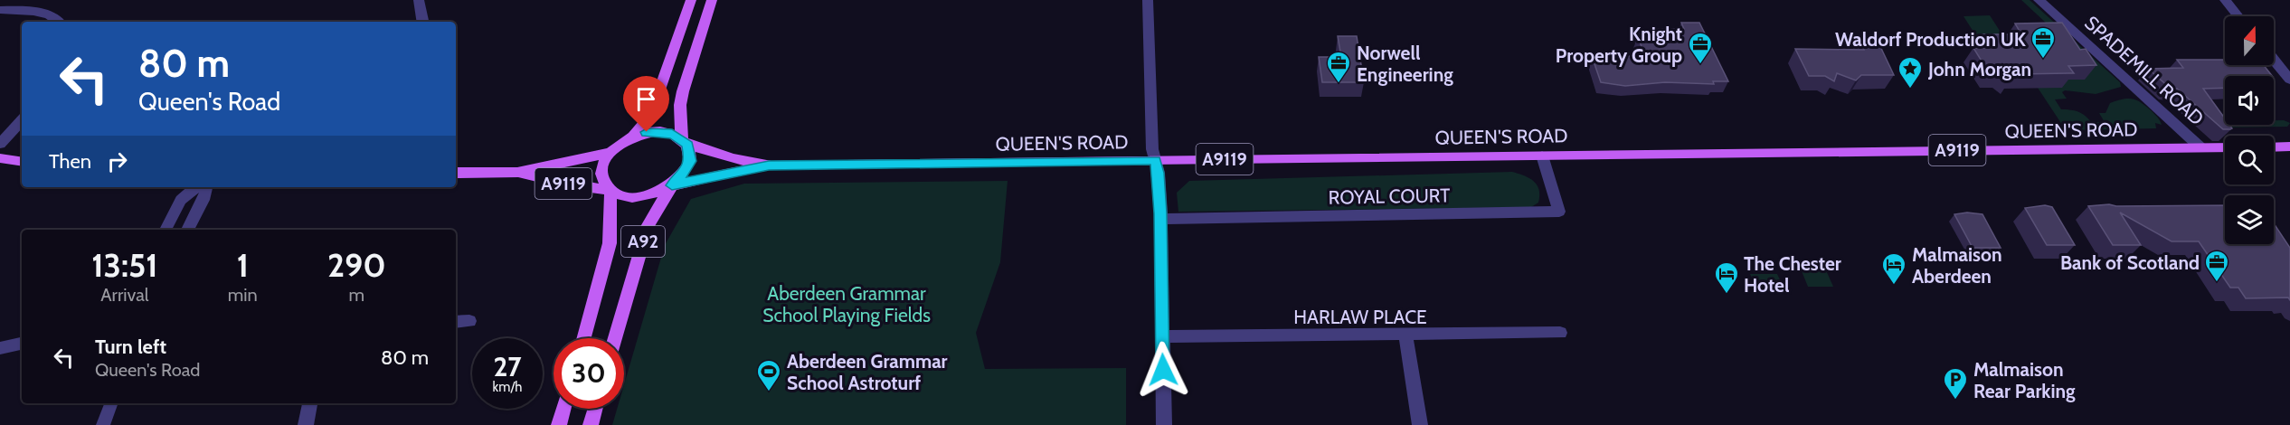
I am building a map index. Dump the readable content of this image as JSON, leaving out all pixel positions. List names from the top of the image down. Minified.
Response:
{"streets":{"main road":["QUEEN'S ROAD","A9119","A92"],"street":["SPADEMILL ROAD","ROYAL COURT","HARLAW PLACE"]},"crossings":[["SPADEMILL ROAD","QUEEN'S ROAD"],["QUEEN'S ROAD","A9119"],["QUEEN'S ROAD","ROYAL COURT"],["QUEEN'S ROAD","A92"],["A9119","A92"]],"parks":["Aberdeen Grammar School Playing Fields"],"places":{"office":["Waldorf Production UK","Knight Property Group","Norwell Engineering","Bank of Scotland"],"place":["John Morgan"],"hotel":["Malmaison Aberdeen","The Chester Hotel"],"sports":["Aberdeen Grammar School Astroturf"],"parking":["Malmaison Rear Parking"]},"north":"top","page":{"turn":["80 m","Queen's Road"],"then":"Then","eta":["13:51","Arrival","1","min","290","m"],"list":[{"name":"Turn left","note":"Queen's Road","value":"80 m"}],"speed":"27 km/h","limit":"30"}}
